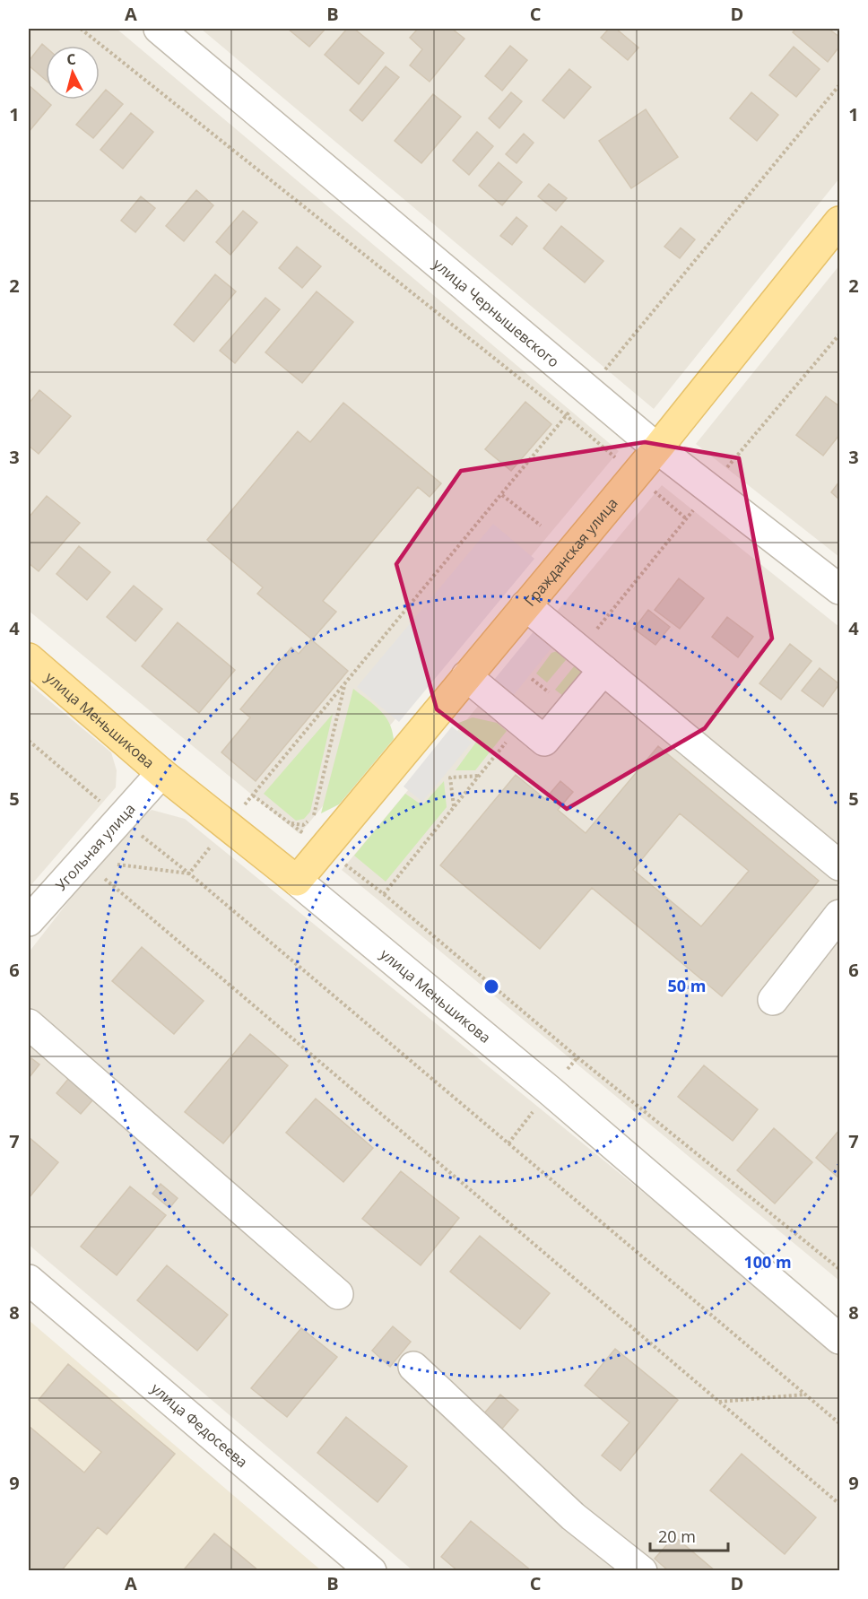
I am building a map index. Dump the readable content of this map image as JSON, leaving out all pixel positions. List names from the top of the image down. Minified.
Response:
{"streets":{"main road":["Гражданская улица","улица Меньшикова"],"street":["улица Чернышевского","Угольная улица","улица Федосеева"]},"crossings":[["улица Чернышевского","Гражданская улица"],["Гражданская улица","улица Меньшикова"],["улица Меньшикова","Угольная улица"]],"scale_bar":"20 m","north":"top","grid":{"columns":["A","B","C","D"],"rows":["1","2","3","4","5","6","7","8","9"]},"rings":["50 m","100 m"]}
